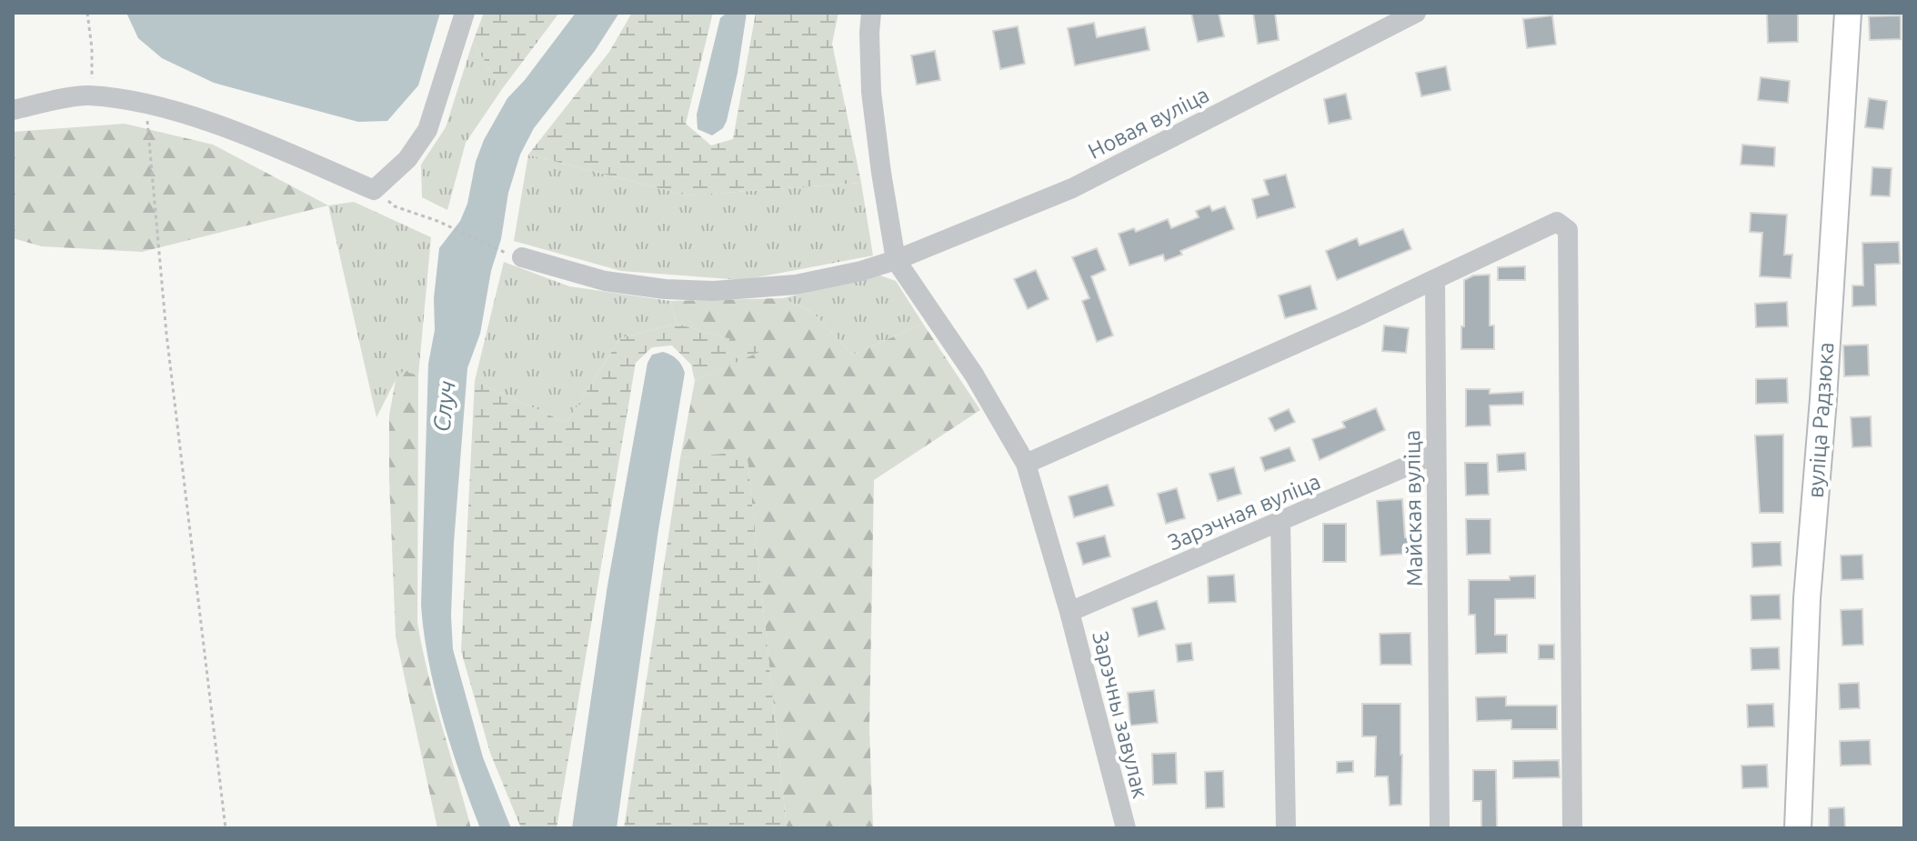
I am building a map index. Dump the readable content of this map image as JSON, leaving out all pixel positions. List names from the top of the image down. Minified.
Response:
{"streets":{"main road":["вуліца Радзюка"],"street":["Новая вуліца","Майская вуліца","Зарэчная вуліца","Зарэчны завулак"]},"crossings":[["Новая вуліца","Зарэчны завулак"],["Майская вуліца","Зарэчная вуліца"],["Зарэчная вуліца","Зарэчны завулак"]],"water":["Случ"]}
